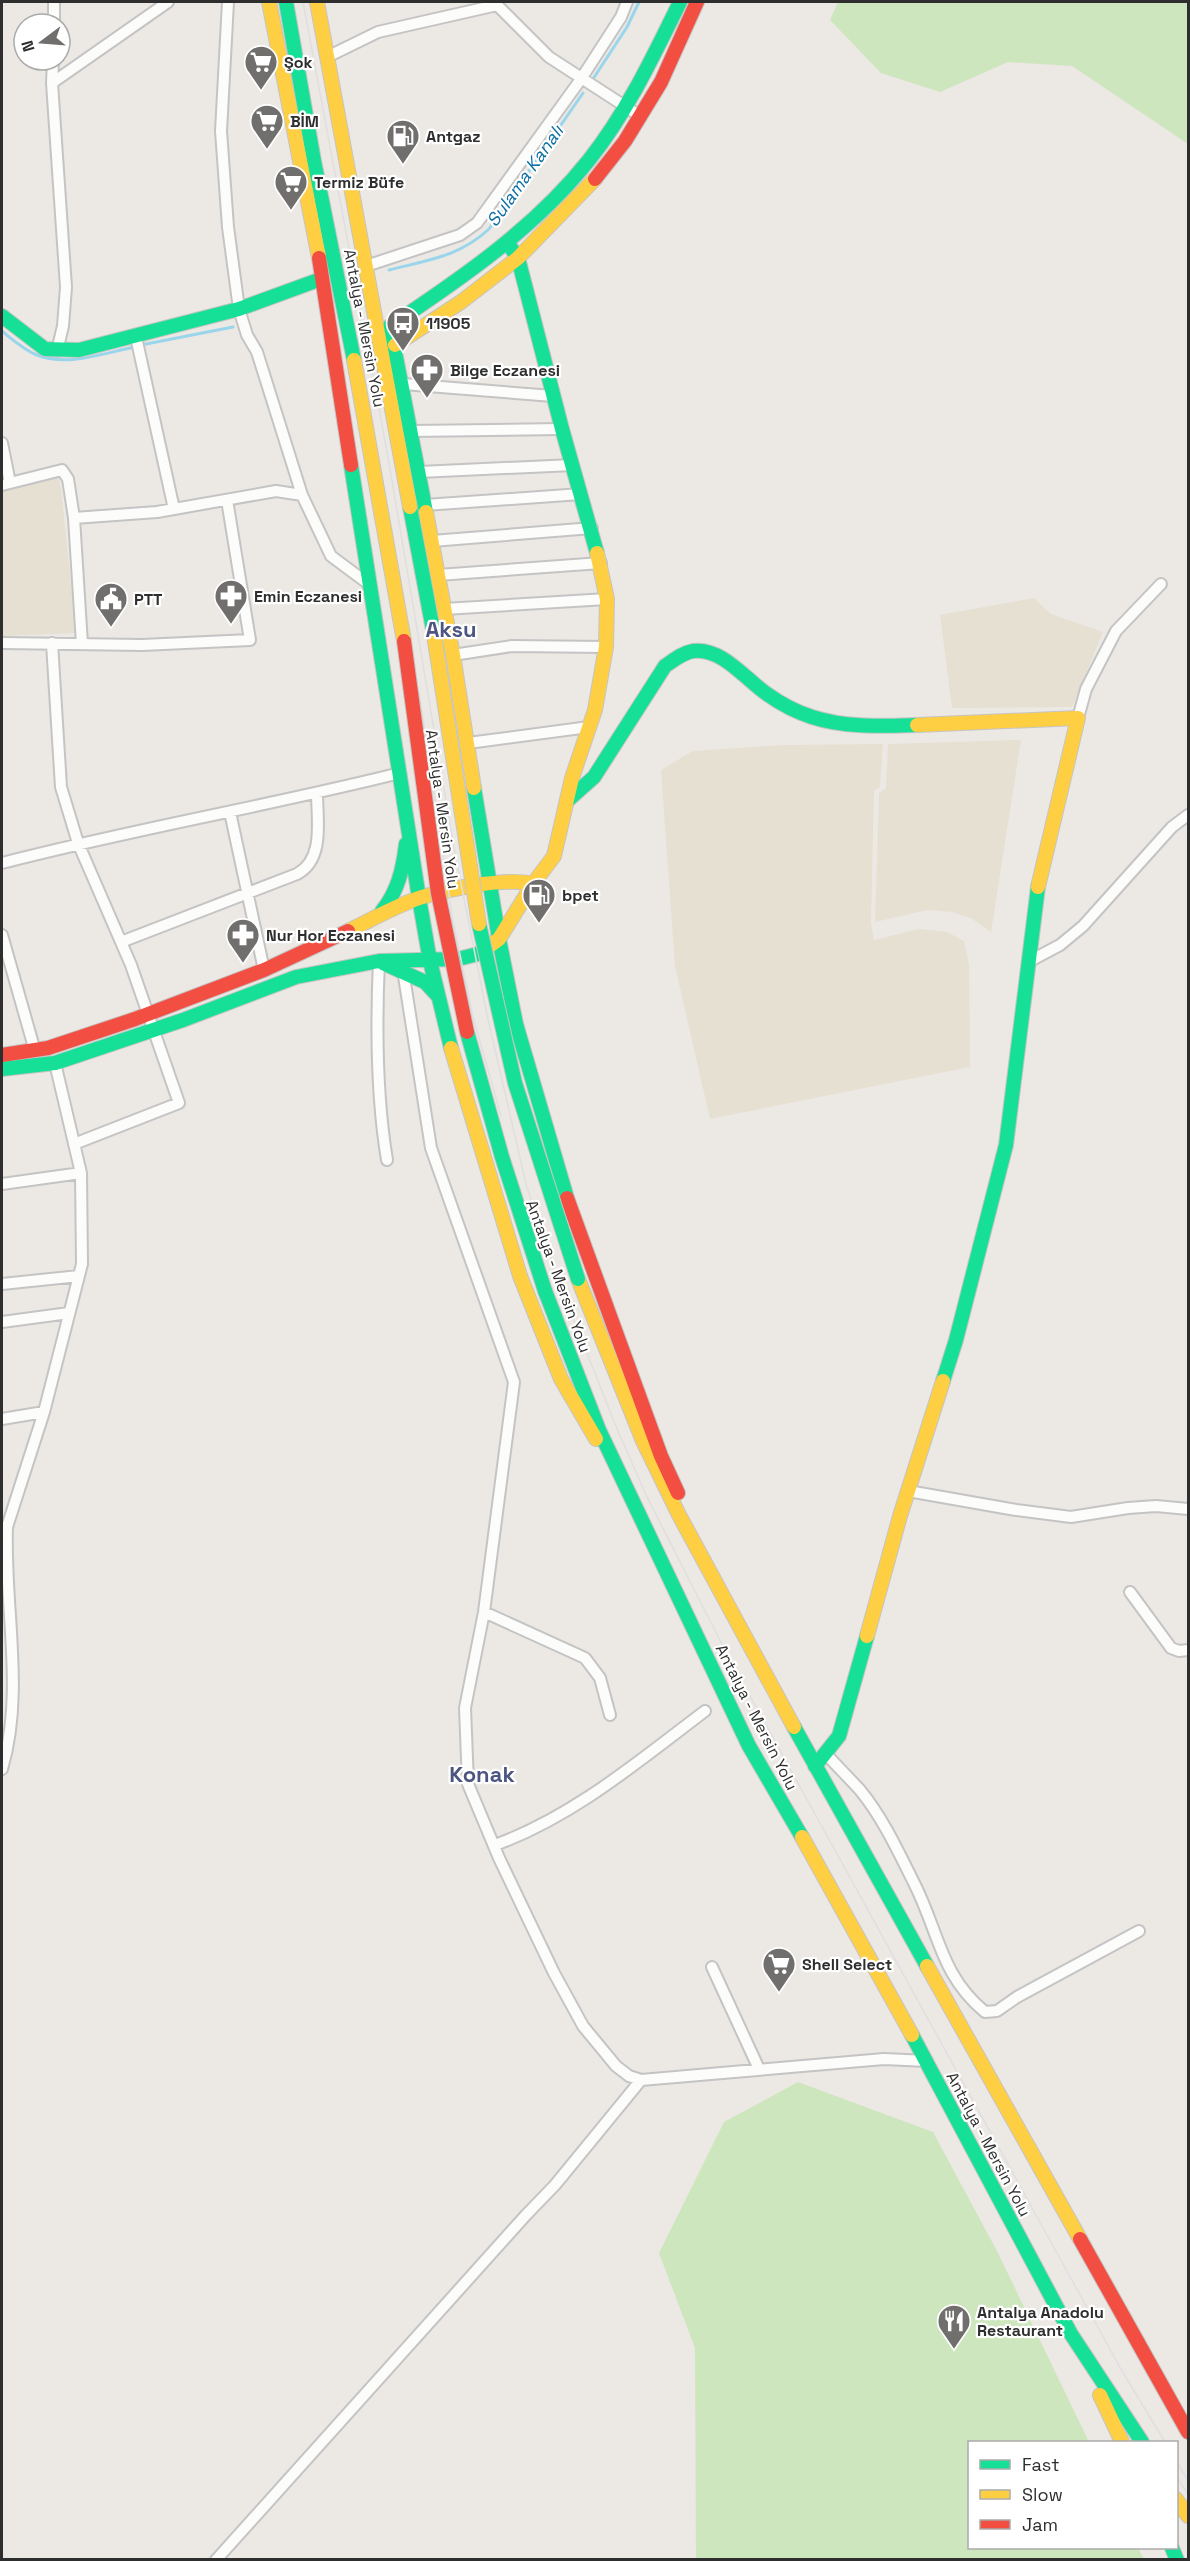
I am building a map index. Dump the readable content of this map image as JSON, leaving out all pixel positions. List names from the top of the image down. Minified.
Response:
{"streets":{"main road":["Antalya - Mersin Yolu"]},"districts":["Aksu","Konak"],"water":["Sulama Kanalı"],"places":{"supermarket":["Şok","BİM","Termiz Büfe","Shell Select"],"fuel station":["Antgaz","bpet"],"bus stop":["11905"],"pharmacy":["Bilge Eczanesi","Emin Eczanesi","Nur Hor Eczanesi"],"public building":["PTT"],"restaurant":["Antalya Anadolu Restaurant"]},"legend":["Fast","Slow","Jam"],"north":"left"}
